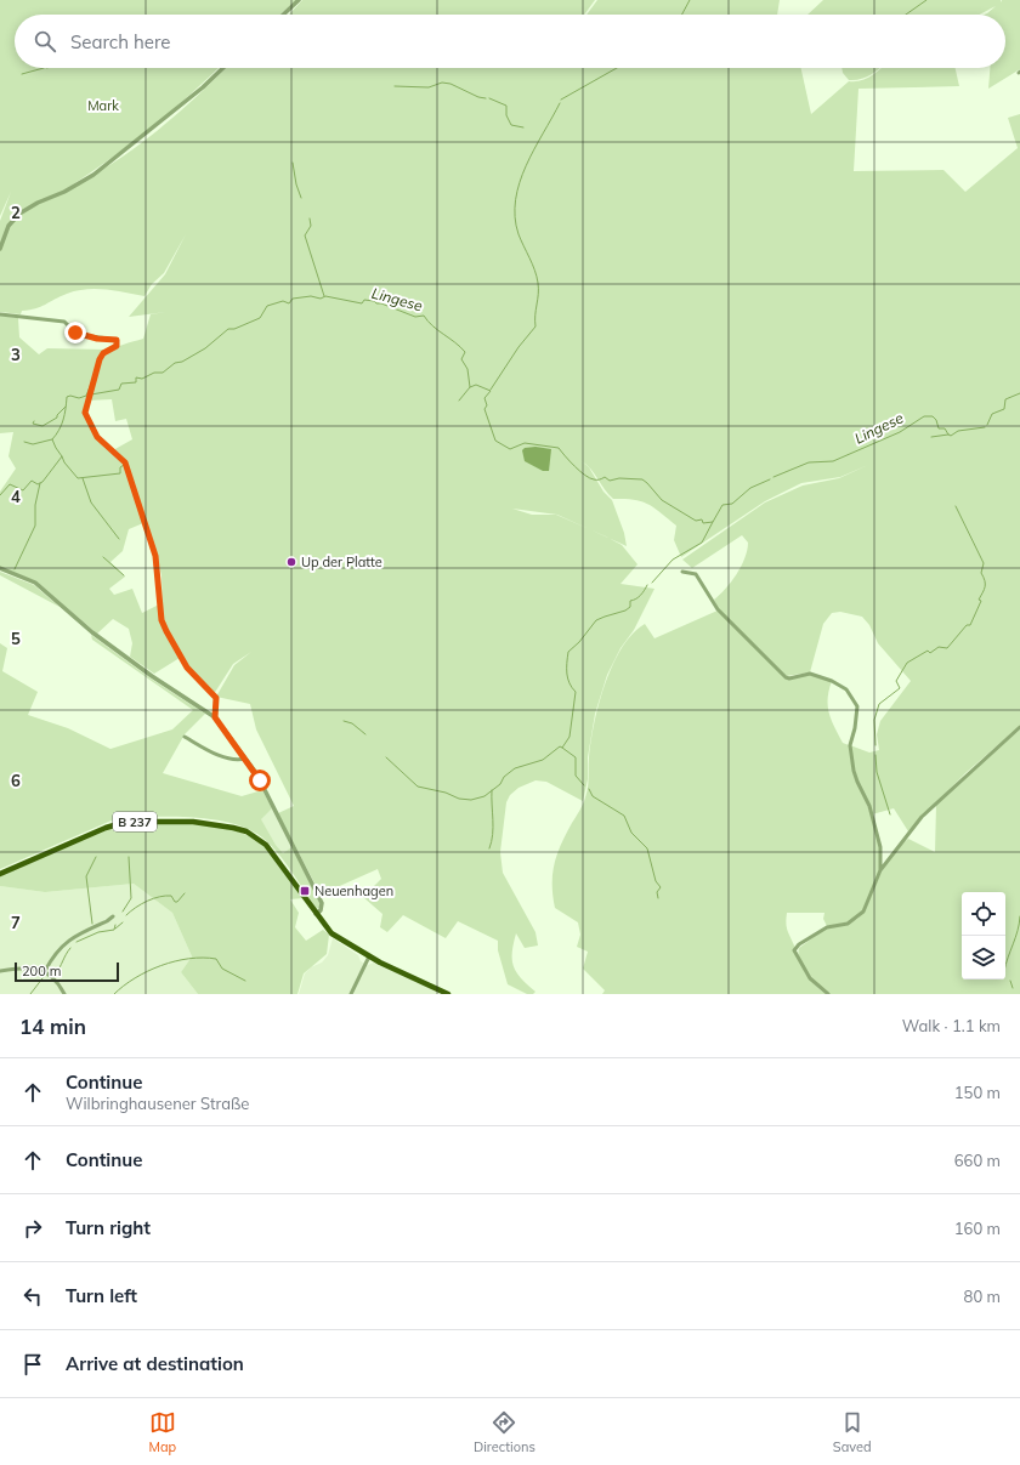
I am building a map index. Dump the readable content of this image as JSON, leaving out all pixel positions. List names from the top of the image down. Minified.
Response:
{"streets":{"main road":["B 237"]},"water":["Lingese"],"parks":["Mark"],"places":{"other":["Up der Platte"],"transit":["Neuenhagen"]},"scale_bar":"200 m","page":{"search":"Search here","scale":"200 m","heading":["14 min","Walk · 1.1 km"],"list":[["Continue","Wilbringhausener Straße","150 m"],["Continue","660 m"],["Turn right","160 m"],["Turn left","80 m"],"Arrive at destination"],"nav":["Map","Directions","Saved"]},"grid":{"rows":["2","3","4","5","6","7"]}}
